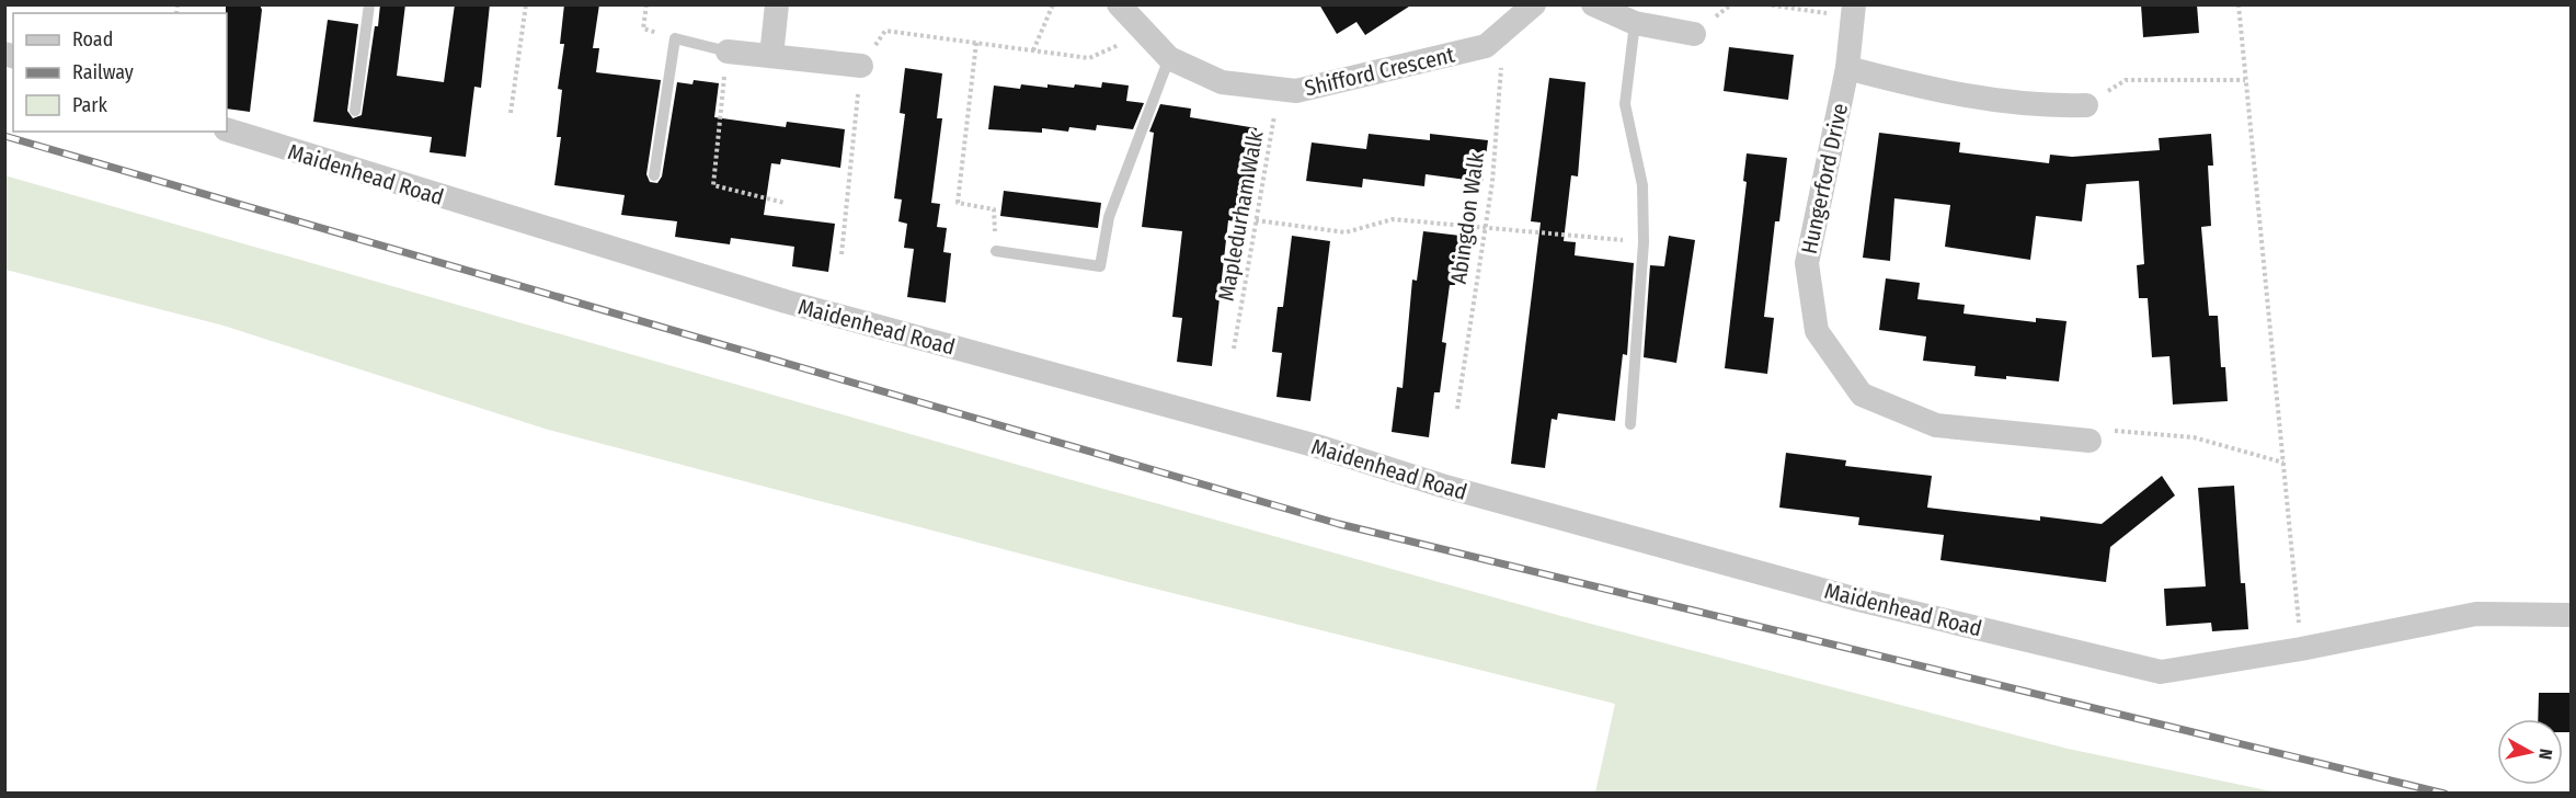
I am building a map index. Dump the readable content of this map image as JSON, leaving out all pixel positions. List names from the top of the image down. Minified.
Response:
{"streets":{"street":["Shifford Crescent","Maidenhead Road","Hungerford Drive"],"path":["Mapledurham Walk","Abingdon Walk"]},"crossings":[["Shifford Crescent","Mapledurham Walk"],["Shifford Crescent","Abingdon Walk"]],"legend":["Road","Railway","Park"],"north":"right"}
